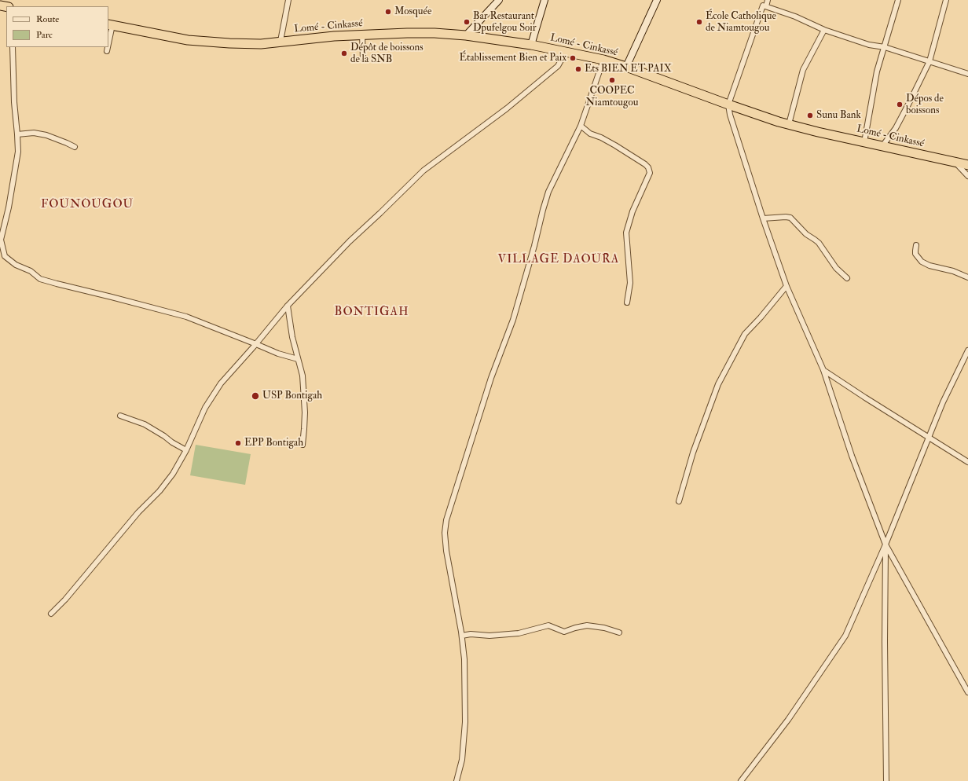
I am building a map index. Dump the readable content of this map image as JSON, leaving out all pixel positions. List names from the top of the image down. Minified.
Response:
{"streets":{"highway":["Lomé - Cinkassé"]},"districts":["FOUNOUGOU","VILLAGE DAOURA","BONTIGAH"],"places":["Mosquée","Bar Restaurant Dpufelgou Soir","École Catholique de Niamtougou","Dépôt de boissons de la SNB","Établissement Bien et Paix","Ets BIEN ET PAIX","COOPEC Niamtougou","Dépos de boissons","Sunu Bank","USP Bontigah","EPP Bontigah"],"legend":["Route","Parc"]}
